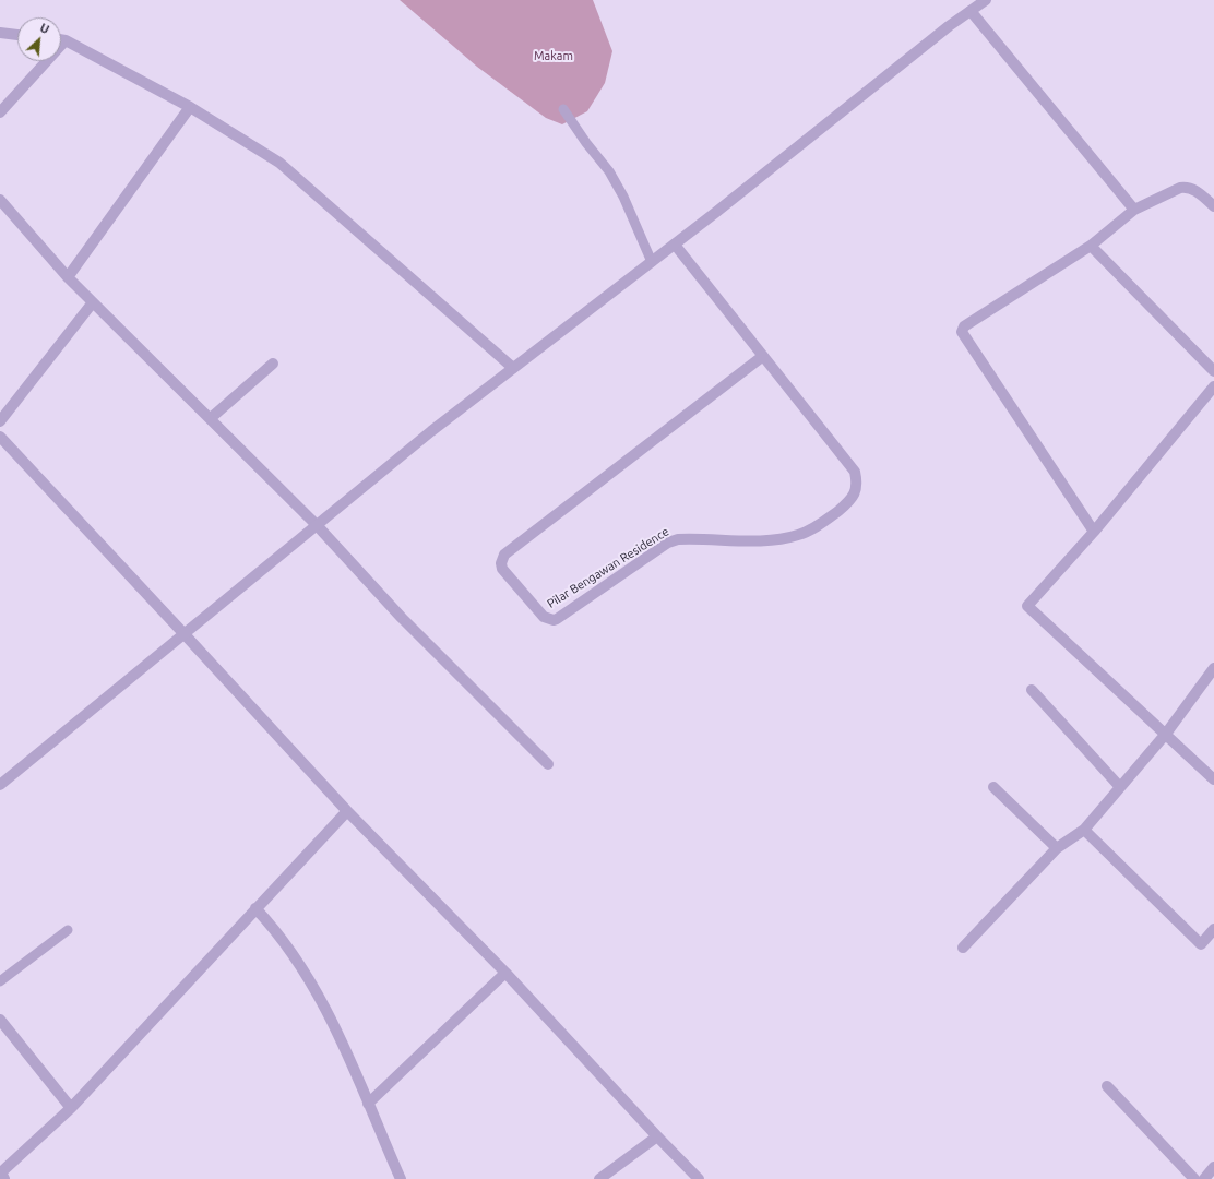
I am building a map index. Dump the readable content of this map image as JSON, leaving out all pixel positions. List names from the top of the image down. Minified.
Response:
{"streets":{"street":["Pilar Bengawan Residence"]},"parks":["Makam"],"north":"top right"}
